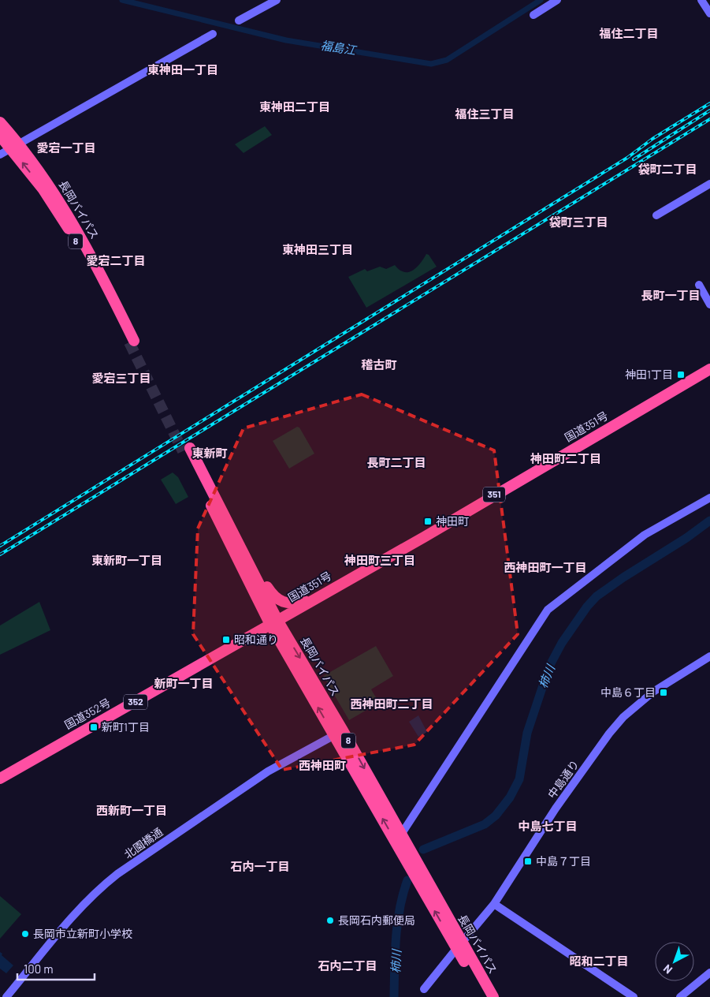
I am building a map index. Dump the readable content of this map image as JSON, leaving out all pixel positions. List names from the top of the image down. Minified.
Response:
{"streets":{"highway":["長岡バイパス","8","国道351号","351","352","国道352号"],"street":["中島通り","北園橋通"]},"crossings":[["長岡バイパス","国道351号"],["長岡バイパス","国道352号"],["長岡バイパス","中島通り"],["長岡バイパス","北園橋通"],["国道351号","国道352号"]],"districts":["福住二丁目","東神田一丁目","東神田二丁目","福住三丁目","愛宕一丁目","袋町二丁目","袋町三丁目","東神田三丁目","愛宕二丁目","長町一丁目","稽古町","愛宕三丁目","東新町","神田町二丁目","長町二丁目","東新町一丁目","神田町三丁目","西神田町一丁目","新町一丁目","西神田町二丁目","西神田町","西新町一丁目","中島七丁目","石内一丁目","昭和二丁目","石内二丁目"],"water":["福島江","柿川"],"places":{"transit":["神田1丁目","神田町","昭和通り","中島６丁目","新町1丁目","中島７丁目"],"other":["長岡石内郵便局","長岡市立新町小学校"]},"scale_bar":"100 m","north":"bottom left"}
